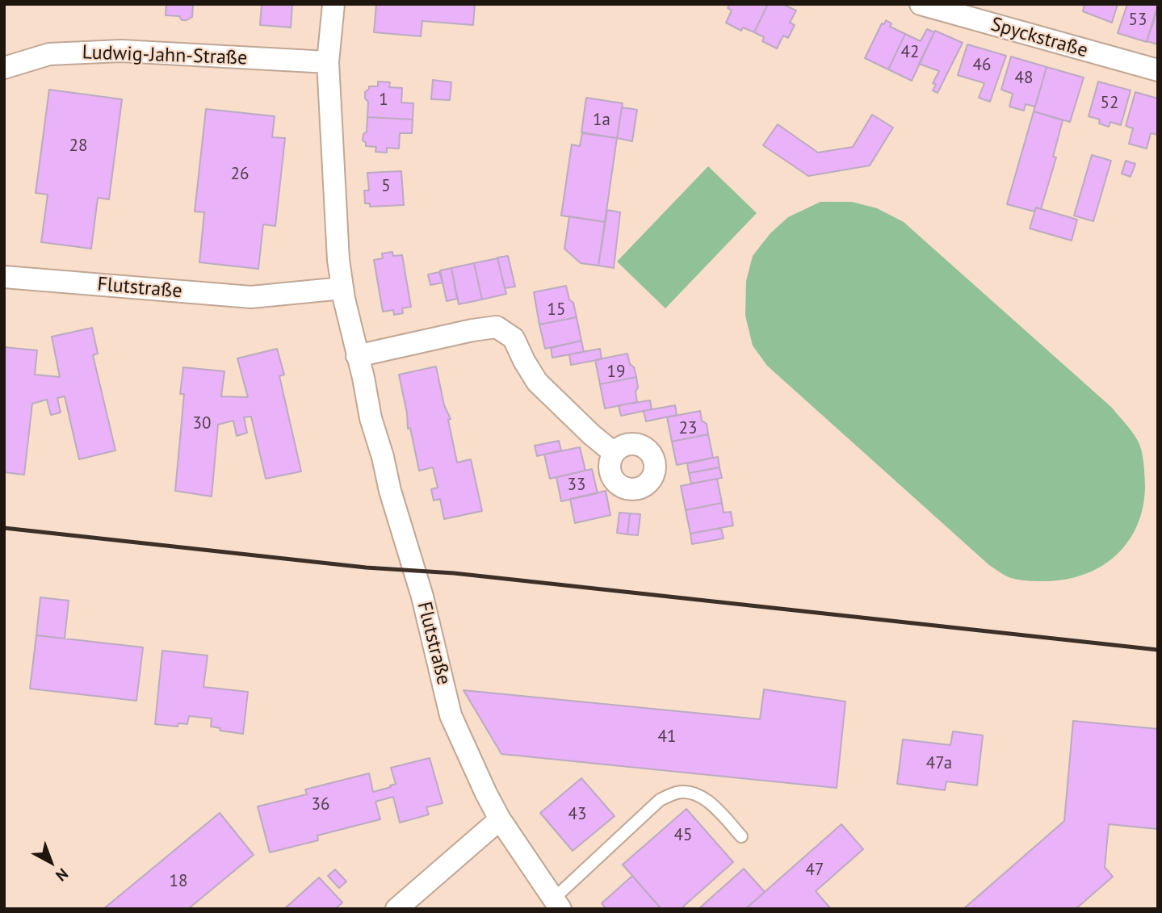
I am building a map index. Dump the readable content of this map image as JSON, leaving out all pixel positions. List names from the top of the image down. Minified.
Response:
{"streets":{"street":["Spyckstraße","Ludwig-Jahn-Straße","Flutstraße"]},"crossings":[["Ludwig-Jahn-Straße","Flutstraße"]],"house_numbers":["53","42","46","48","1","52","1a","28","26","5","15","19","30","23","33","41","47a","36","43","45","47","18"],"north":"bottom right"}
